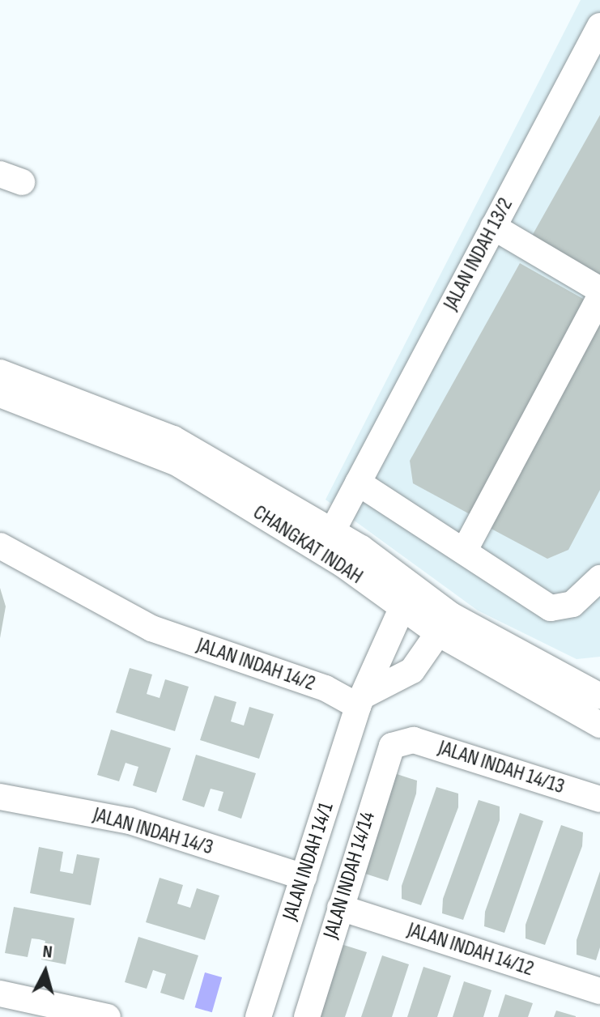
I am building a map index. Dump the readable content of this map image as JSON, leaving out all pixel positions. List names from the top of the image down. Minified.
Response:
{"streets":{"street":["JALAN INDAH 13/2","CHANGKAT INDAH","JALAN INDAH 14/2","JALAN INDAH 14/13","JALAN INDAH 14/3","JALAN INDAH 14/1","JALAN INDAH 14/14","JALAN INDAH 14/12"]},"crossings":[["JALAN INDAH 13/2","CHANGKAT INDAH"],["CHANGKAT INDAH","JALAN INDAH 14/1"],["JALAN INDAH 14/2","JALAN INDAH 14/1"],["JALAN INDAH 14/13","JALAN INDAH 14/14"],["JALAN INDAH 14/3","JALAN INDAH 14/1"],["JALAN INDAH 14/14","JALAN INDAH 14/12"]],"north":"top"}
